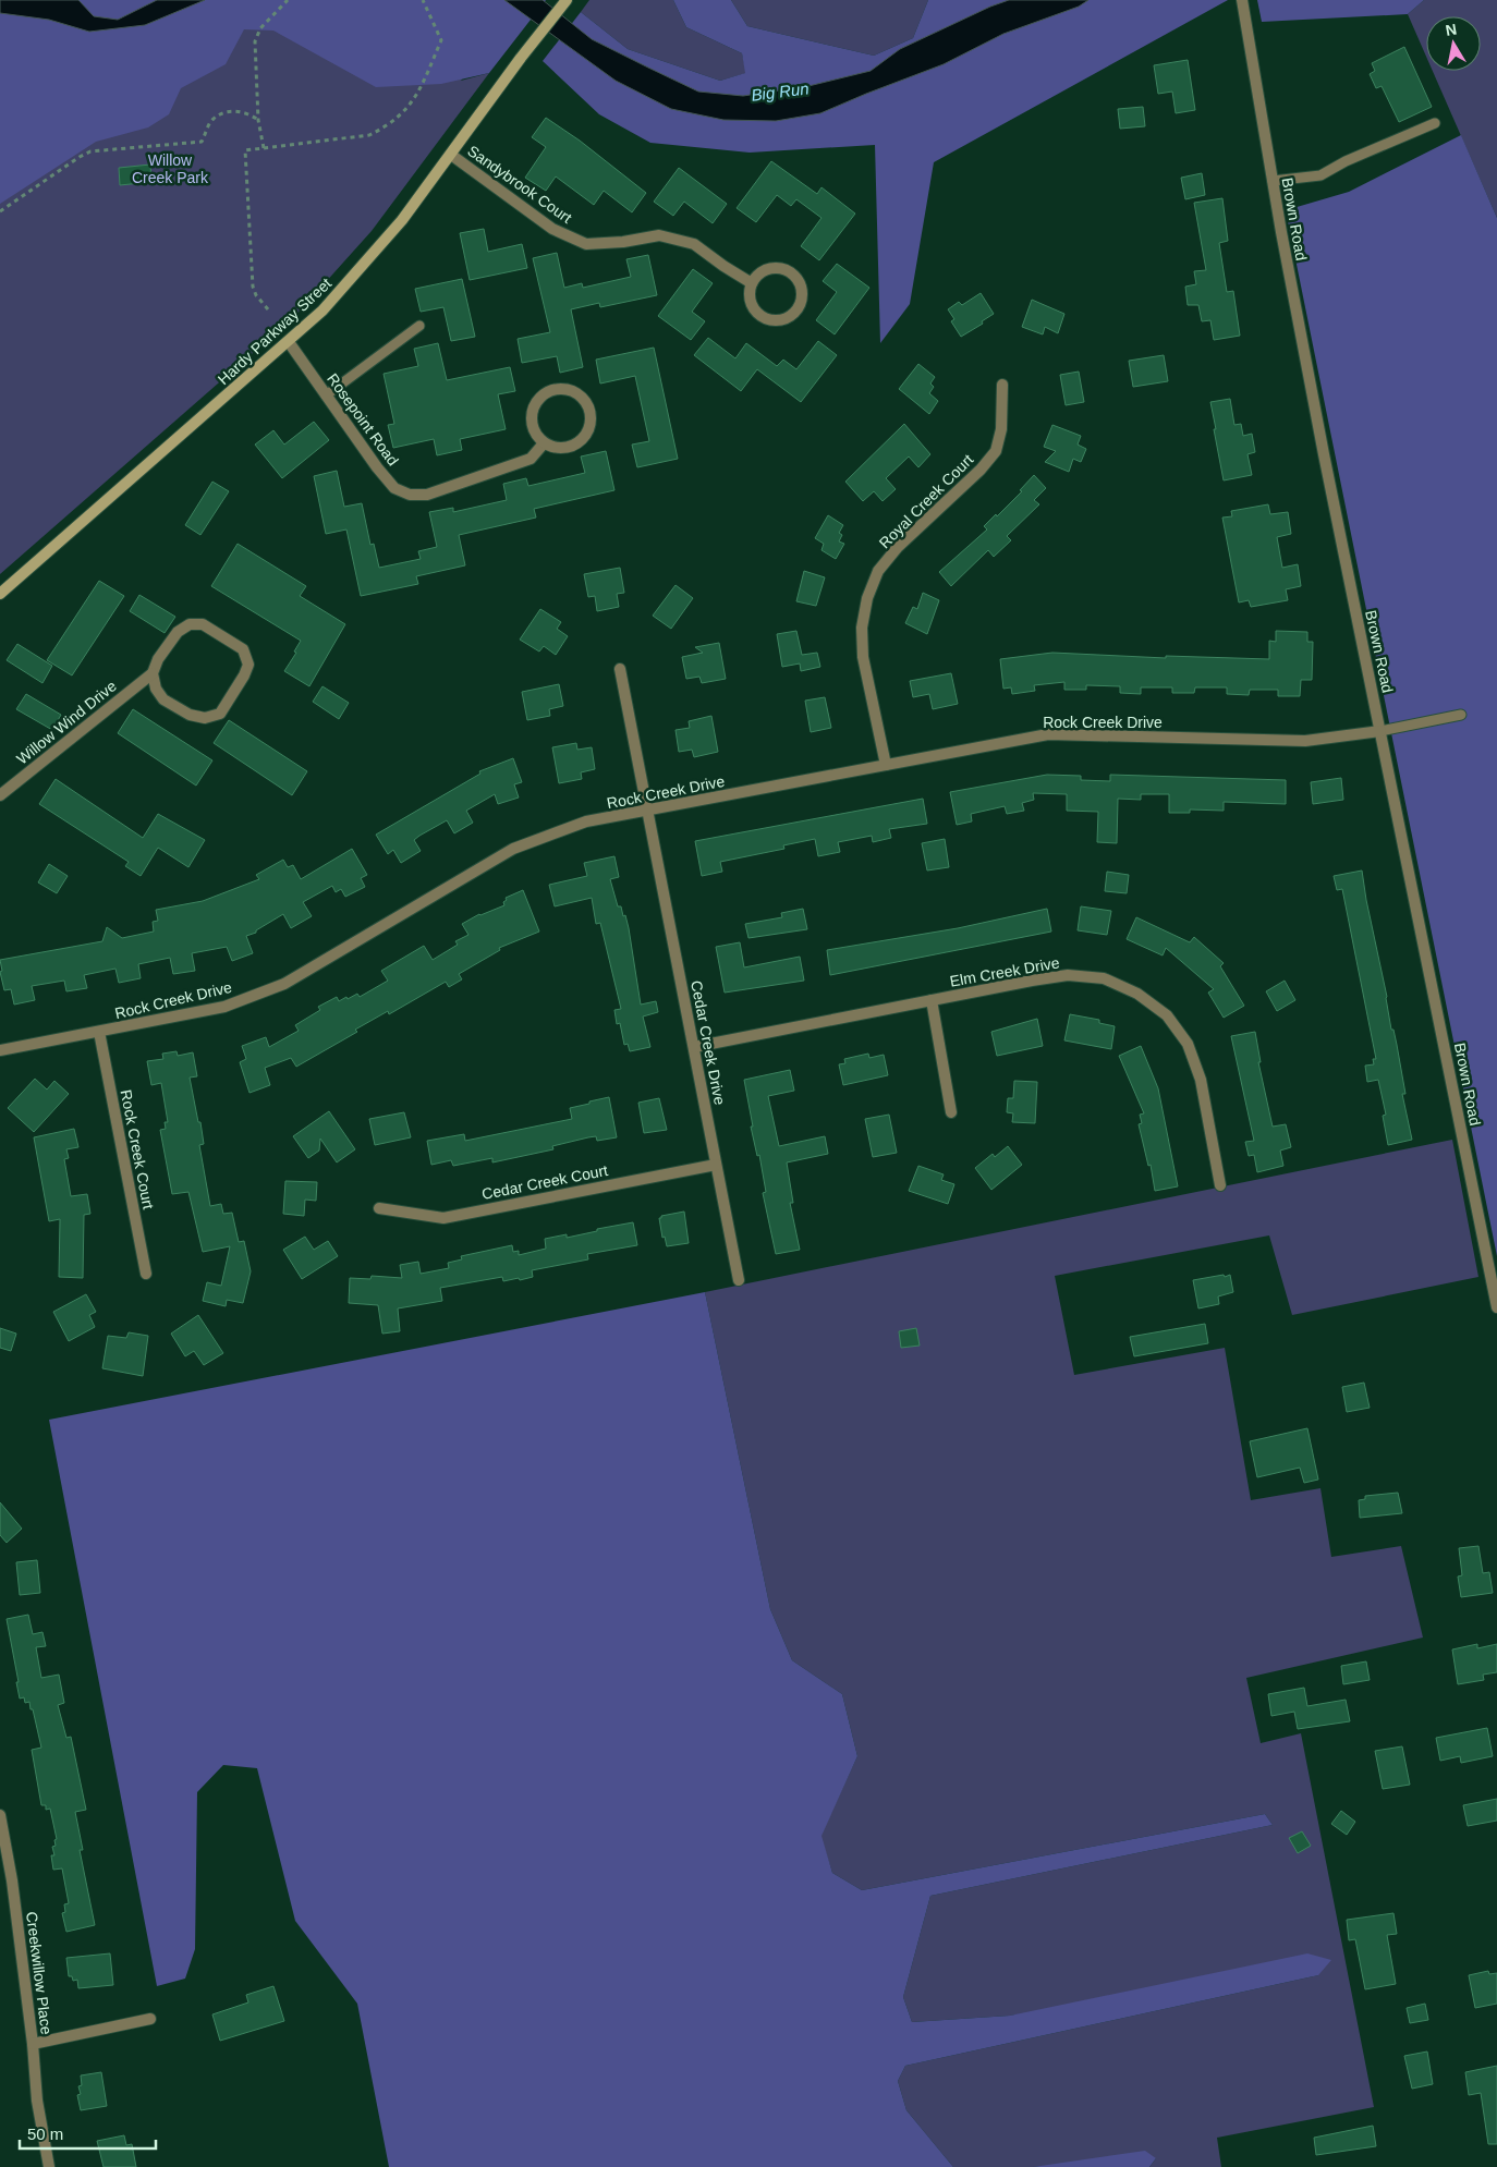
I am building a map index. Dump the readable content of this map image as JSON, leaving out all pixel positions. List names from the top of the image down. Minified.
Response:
{"streets":{"main road":["Hardy Parkway Street"],"street":["Sandybrook Court","Brown Road","Rosepoint Road","Royal Creek Court","Willow Wind Drive","Rock Creek Drive","Elm Creek Drive","Cedar Creek Drive","Rock Creek Court","Cedar Creek Court","Creekwillow Place"]},"crossings":[["Sandybrook Court","Hardy Parkway Street"],["Brown Road","Rock Creek Drive"],["Hardy Parkway Street","Rosepoint Road"],["Royal Creek Court","Rock Creek Drive"],["Rock Creek Drive","Cedar Creek Drive"],["Rock Creek Drive","Rock Creek Court"],["Elm Creek Drive","Cedar Creek Drive"],["Cedar Creek Drive","Cedar Creek Court"]],"water":["Big Run"],"parks":["Willow Creek Park"],"scale_bar":"50 m","north":"top"}
